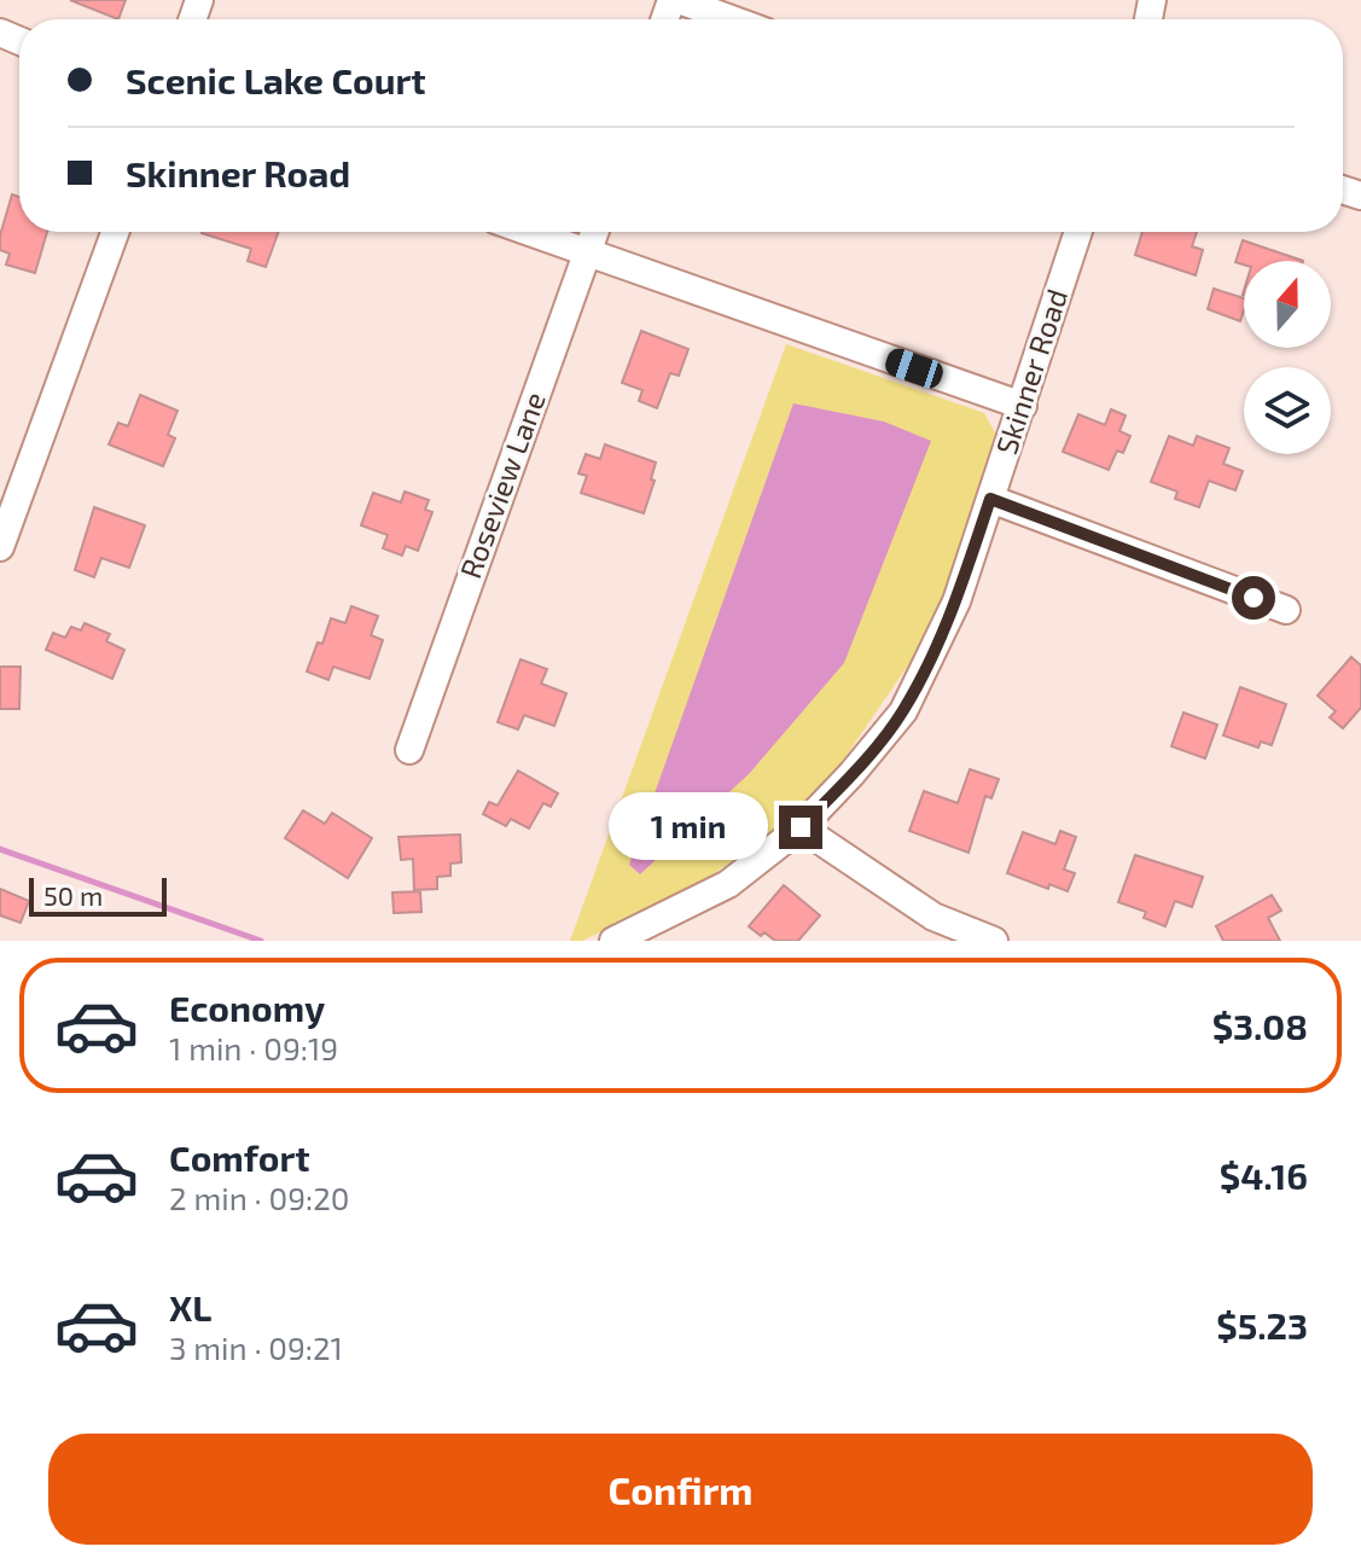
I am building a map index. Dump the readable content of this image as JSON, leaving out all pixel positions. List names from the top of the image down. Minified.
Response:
{"streets":{"street":["Skinner Road","Roseview Lane"]},"scale_bar":"50 m","north":"top","page":{"banner":["Scenic Lake Court","Skinner Road"],"bubble":"1 min","scale":"50 m","list":[{"name":"Economy","note":"1 min · 09:19","value":"$3.08"},{"name":"Comfort","note":"2 min · 09:20","value":"$4.16"},{"name":"XL","note":"3 min · 09:21","value":"$5.23"}],"buttons":"Confirm"}}
